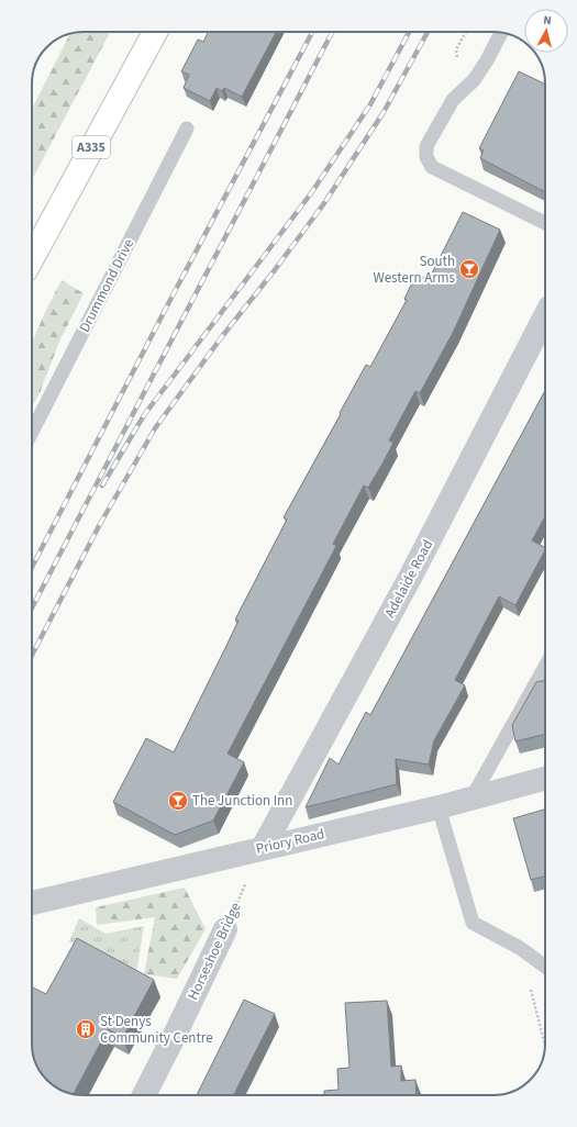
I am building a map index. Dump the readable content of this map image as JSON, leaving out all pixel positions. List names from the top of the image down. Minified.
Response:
{"streets":{"main road":["A335"],"street":["Adelaide Road","Priory Road","Horseshoe Bridge"],"lane":["Drummond Drive"]},"crossings":[["Adelaide Road","Priory Road"],["Adelaide Road","Horseshoe Bridge"],["Priory Road","Horseshoe Bridge"]],"places":{"bar":["South Western Arms","The Junction Inn"],"building":["St Denys Community Centre"]},"north":"top"}
